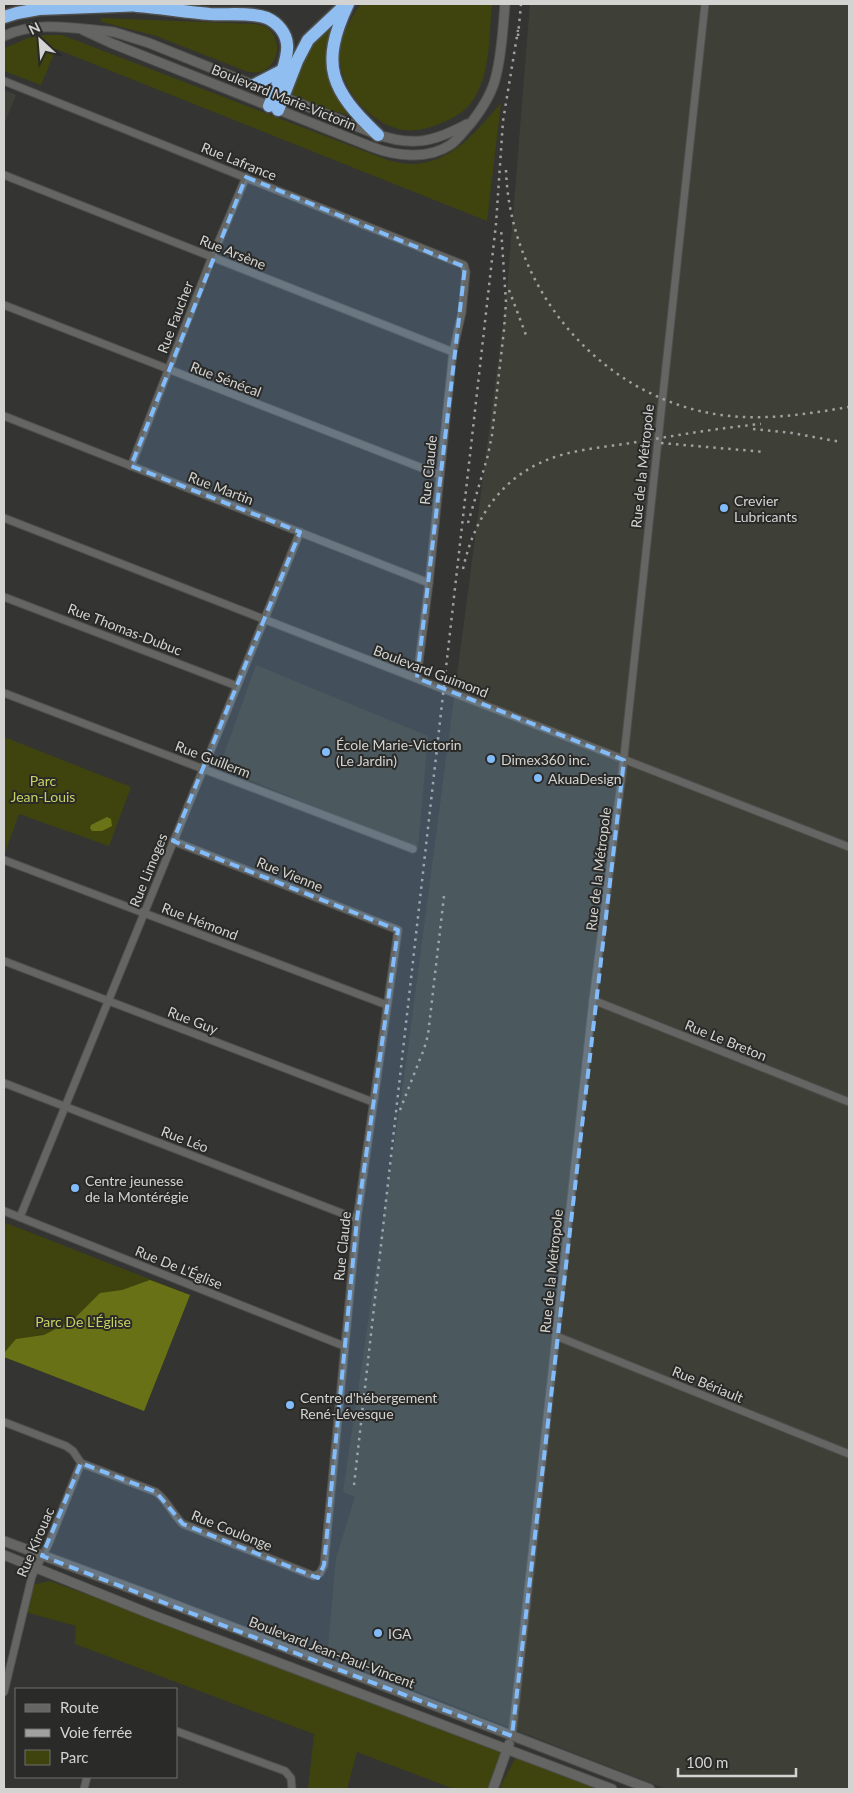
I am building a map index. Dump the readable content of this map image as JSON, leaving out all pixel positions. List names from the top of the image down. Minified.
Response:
{"streets":{"street":["Boulevard Marie-Victorin","Rue Lafrance","Rue Arsène","Rue Faucher","Rue Sénécal","Rue de la Métropole","Rue Claude","Rue Martin","Rue Thomas-Dubuc","Boulevard Guimond","Rue Guillerm","Rue Limoges","Rue Vienne","Rue Hémond","Rue Guy","Rue Le Breton","Rue Léo","Rue De L'Église","Rue Bériault","Rue Coulonge","Rue Kirouac","Boulevard Jean-Paul-Vincent"]},"crossings":[["Rue Lafrance","Rue Faucher"],["Rue Lafrance","Rue Claude"],["Rue Arsène","Rue Faucher"],["Rue Arsène","Rue Claude"],["Rue Faucher","Rue Sénécal"],["Rue Faucher","Rue Martin"],["Rue Sénécal","Rue Claude"],["Rue de la Métropole","Boulevard Guimond"],["Rue de la Métropole","Rue Le Breton"],["Rue de la Métropole","Rue Bériault"],["Rue de la Métropole","Boulevard Jean-Paul-Vincent"],["Rue Claude","Rue Martin"],["Rue Claude","Boulevard Guimond"],["Rue Claude","Rue Vienne"],["Rue Claude","Rue Hémond"],["Rue Claude","Rue Guy"],["Rue Claude","Rue Léo"],["Rue Claude","Rue De L'Église"],["Rue Claude","Rue Coulonge"],["Rue Martin","Rue Limoges"],["Rue Thomas-Dubuc","Rue Limoges"],["Boulevard Guimond","Rue Limoges"],["Rue Guillerm","Rue Limoges"],["Rue Limoges","Rue Vienne"],["Rue Limoges","Rue Hémond"],["Rue Limoges","Rue Guy"],["Rue Limoges","Rue Léo"],["Rue Limoges","Rue De L'Église"],["Rue Coulonge","Rue Kirouac"],["Rue Kirouac","Boulevard Jean-Paul-Vincent"]],"parks":["Parc Jean-Louis","Parc De L'Église"],"places":["Crevier Lubricants","École Marie-Victorin (Le Jardin)","Dimex360 inc.","AkuaDesign","Centre jeunesse de la Montérégie","Centre d'hébergement René-Lévesque","IGA"],"legend":["Route","Voie ferrée","Parc"],"scale_bar":"100 m","north":"top left"}
